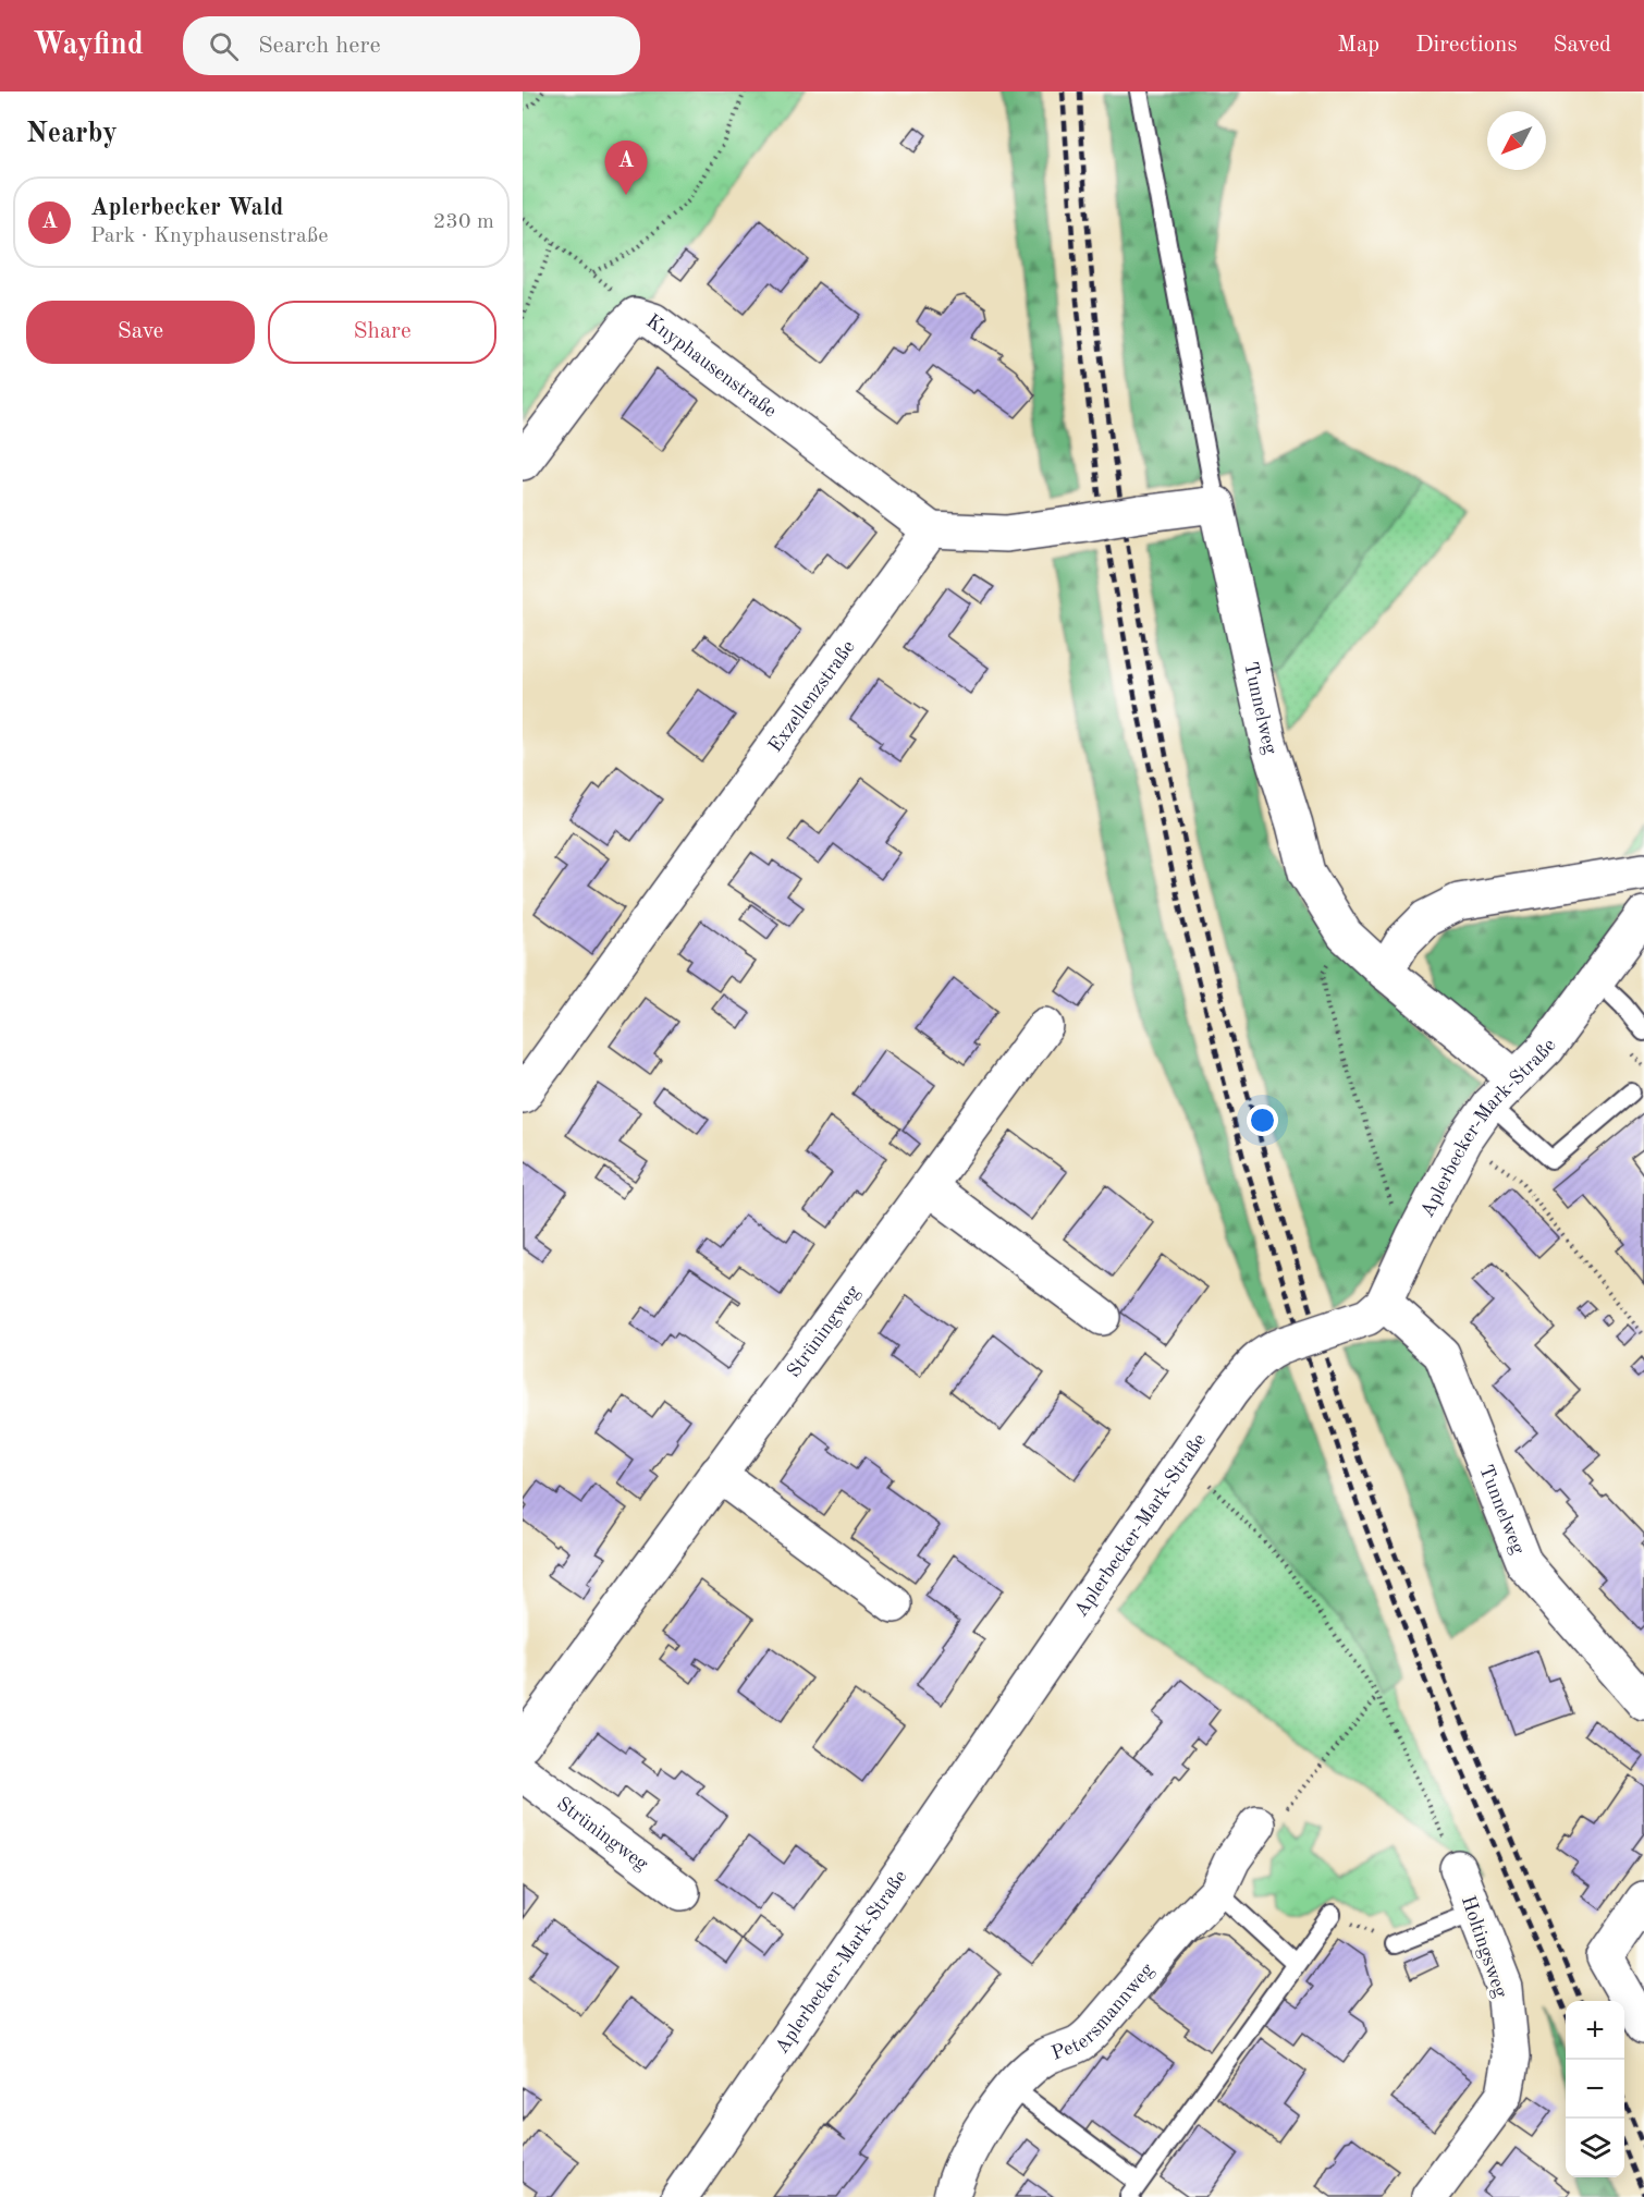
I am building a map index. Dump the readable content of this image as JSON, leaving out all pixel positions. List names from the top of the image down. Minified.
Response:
{"streets":{"street":["Knyphausenstraße","Exzellenzstraße","Tunnelweg","Aplerbecker-Mark-Straße","Strüningweg","Holtingsweg","Petersmannweg"]},"crossings":[["Knyphausenstraße","Exzellenzstraße"],["Tunnelweg","Aplerbecker-Mark-Straße"]],"north":"bottom left","page":{"header":"Wayfind","search":"Search here","nav":["Map","Directions","Saved"],"heading":"Nearby","pins":"A","list":[{"mark":"A","name":"Aplerbecker Wald","note":"Park · Knyphausenstraße","value":"230 m"}],"buttons":["Save","Share"],"map_buttons":["+","−"]}}
